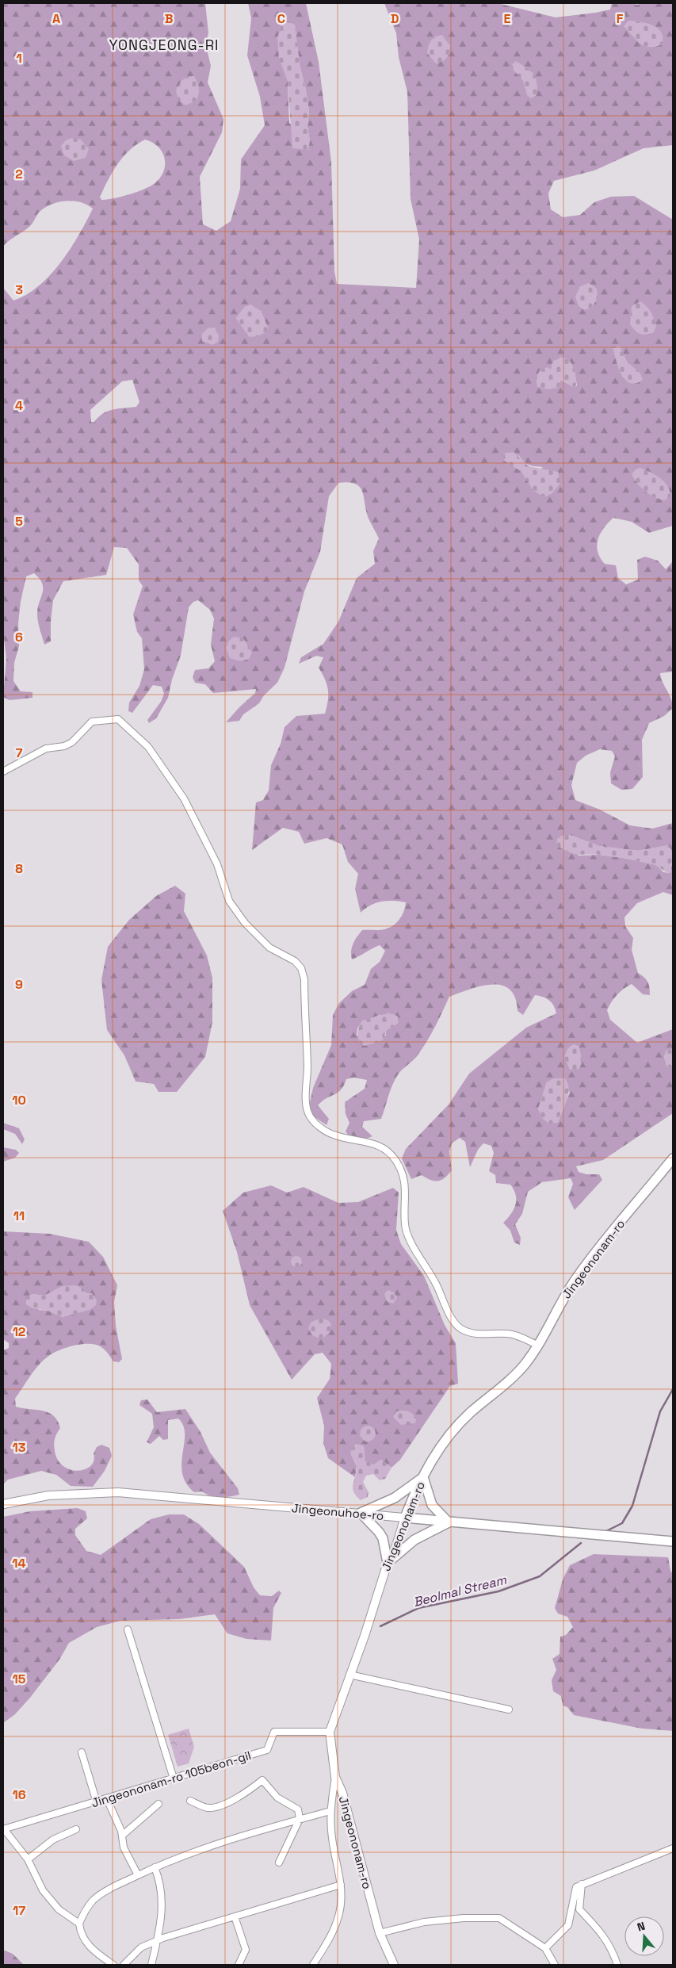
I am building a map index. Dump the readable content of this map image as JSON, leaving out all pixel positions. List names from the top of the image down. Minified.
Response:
{"streets":{"main road":["Jingeononam-ro","Jingeonuhoe-ro"],"street":["Jingeononam-ro 105beon-gil"]},"crossings":[["Jingeononam-ro","Jingeonuhoe-ro"],["Jingeononam-ro","Jingeononam-ro 105beon-gil"]],"districts":["YONGJEONG-RI"],"water":["Beolmal Stream"],"north":"top","grid":{"columns":["A","B","C","D","E","F"],"rows":["1","2","3","4","5","6","7","8","9","10","11","12","13","14","15","16","17"]}}
